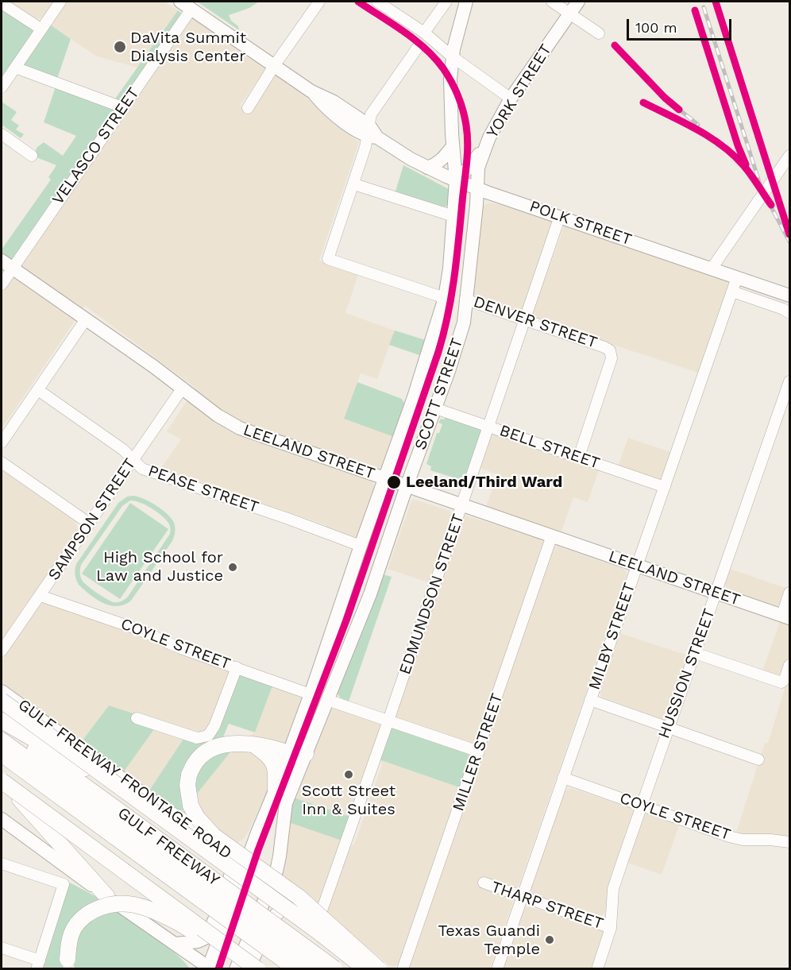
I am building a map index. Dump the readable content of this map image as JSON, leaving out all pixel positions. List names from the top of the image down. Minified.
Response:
{"streets":{"highway":["GULF FREEWAY"],"main road":["YORK STREET","POLK STREET","SCOTT STREET","LEELAND STREET","GULF FREEWAY FRONTAGE ROAD"],"street":["VELASCO STREET","DENVER STREET","BELL STREET","PEASE STREET","SAMPSON STREET","EDMUNDSON STREET","MILBY STREET","COYLE STREET","HUSSION STREET","MILLER STREET","THARP STREET"]},"crossings":[["YORK STREET","POLK STREET"],["YORK STREET","SCOTT STREET"],["VELASCO STREET","POLK STREET"],["VELASCO STREET","LEELAND STREET"],["POLK STREET","SCOTT STREET"],["POLK STREET","EDMUNDSON STREET"],["POLK STREET","MILBY STREET"],["DENVER STREET","SCOTT STREET"],["DENVER STREET","BELL STREET"],["DENVER STREET","EDMUNDSON STREET"],["SCOTT STREET","BELL STREET"],["SCOTT STREET","LEELAND STREET"],["SCOTT STREET","PEASE STREET"],["SCOTT STREET","COYLE STREET"],["SCOTT STREET","GULF FREEWAY FRONTAGE ROAD"],["BELL STREET","EDMUNDSON STREET"],["BELL STREET","MILBY STREET"],["LEELAND STREET","SAMPSON STREET"],["LEELAND STREET","EDMUNDSON STREET"],["LEELAND STREET","MILBY STREET"],["LEELAND STREET","HUSSION STREET"],["LEELAND STREET","MILLER STREET"],["PEASE STREET","SAMPSON STREET"],["SAMPSON STREET","COYLE STREET"],["EDMUNDSON STREET","GULF FREEWAY FRONTAGE ROAD"],["MILBY STREET","COYLE STREET"],["MILBY STREET","THARP STREET"],["COYLE STREET","HUSSION STREET"],["HUSSION STREET","THARP STREET"]],"places":["DaVita Summit Dialysis Center","Leeland/Third Ward","High School for Law and Justice","Scott Street Inn & Suites","Texas Guandi Temple"],"scale_bar":"100 m"}
